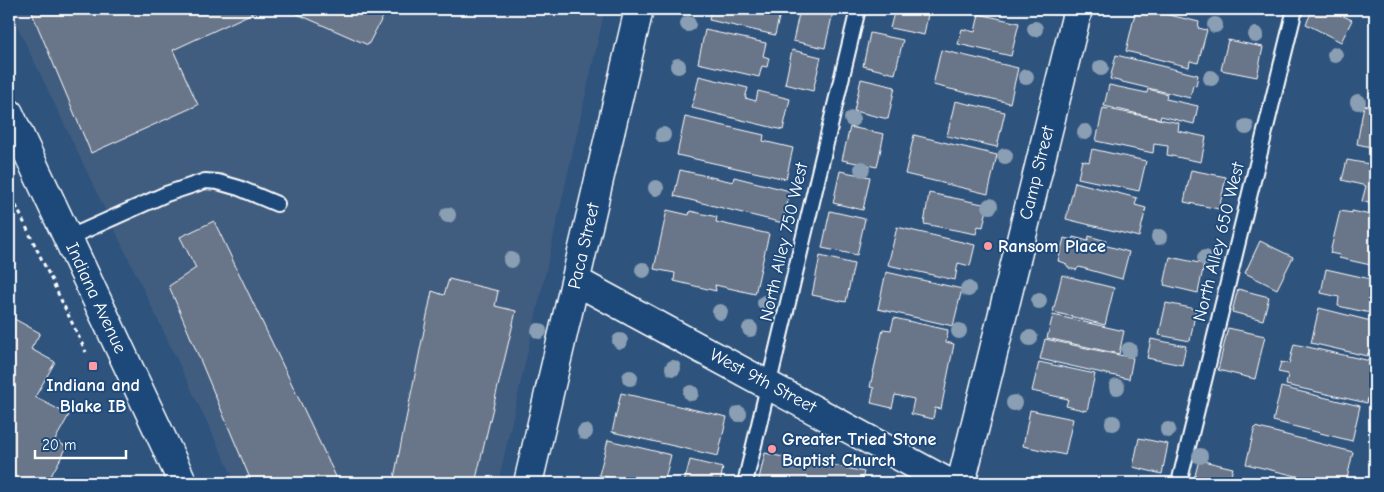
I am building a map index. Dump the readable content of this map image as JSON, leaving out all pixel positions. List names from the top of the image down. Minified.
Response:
{"streets":{"street":["Camp Street","Paca Street","Indiana Avenue","West 9th Street"],"lane":["North Alley 750 West","North Alley 650 West"]},"crossings":[["North Alley 750 West","West 9th Street"],["Paca Street","West 9th Street"]],"places":{"other":["Ransom Place","Greater Tried Stone Baptist Church"],"transit":["Indiana and Blake IB"]},"scale_bar":"20 m"}
